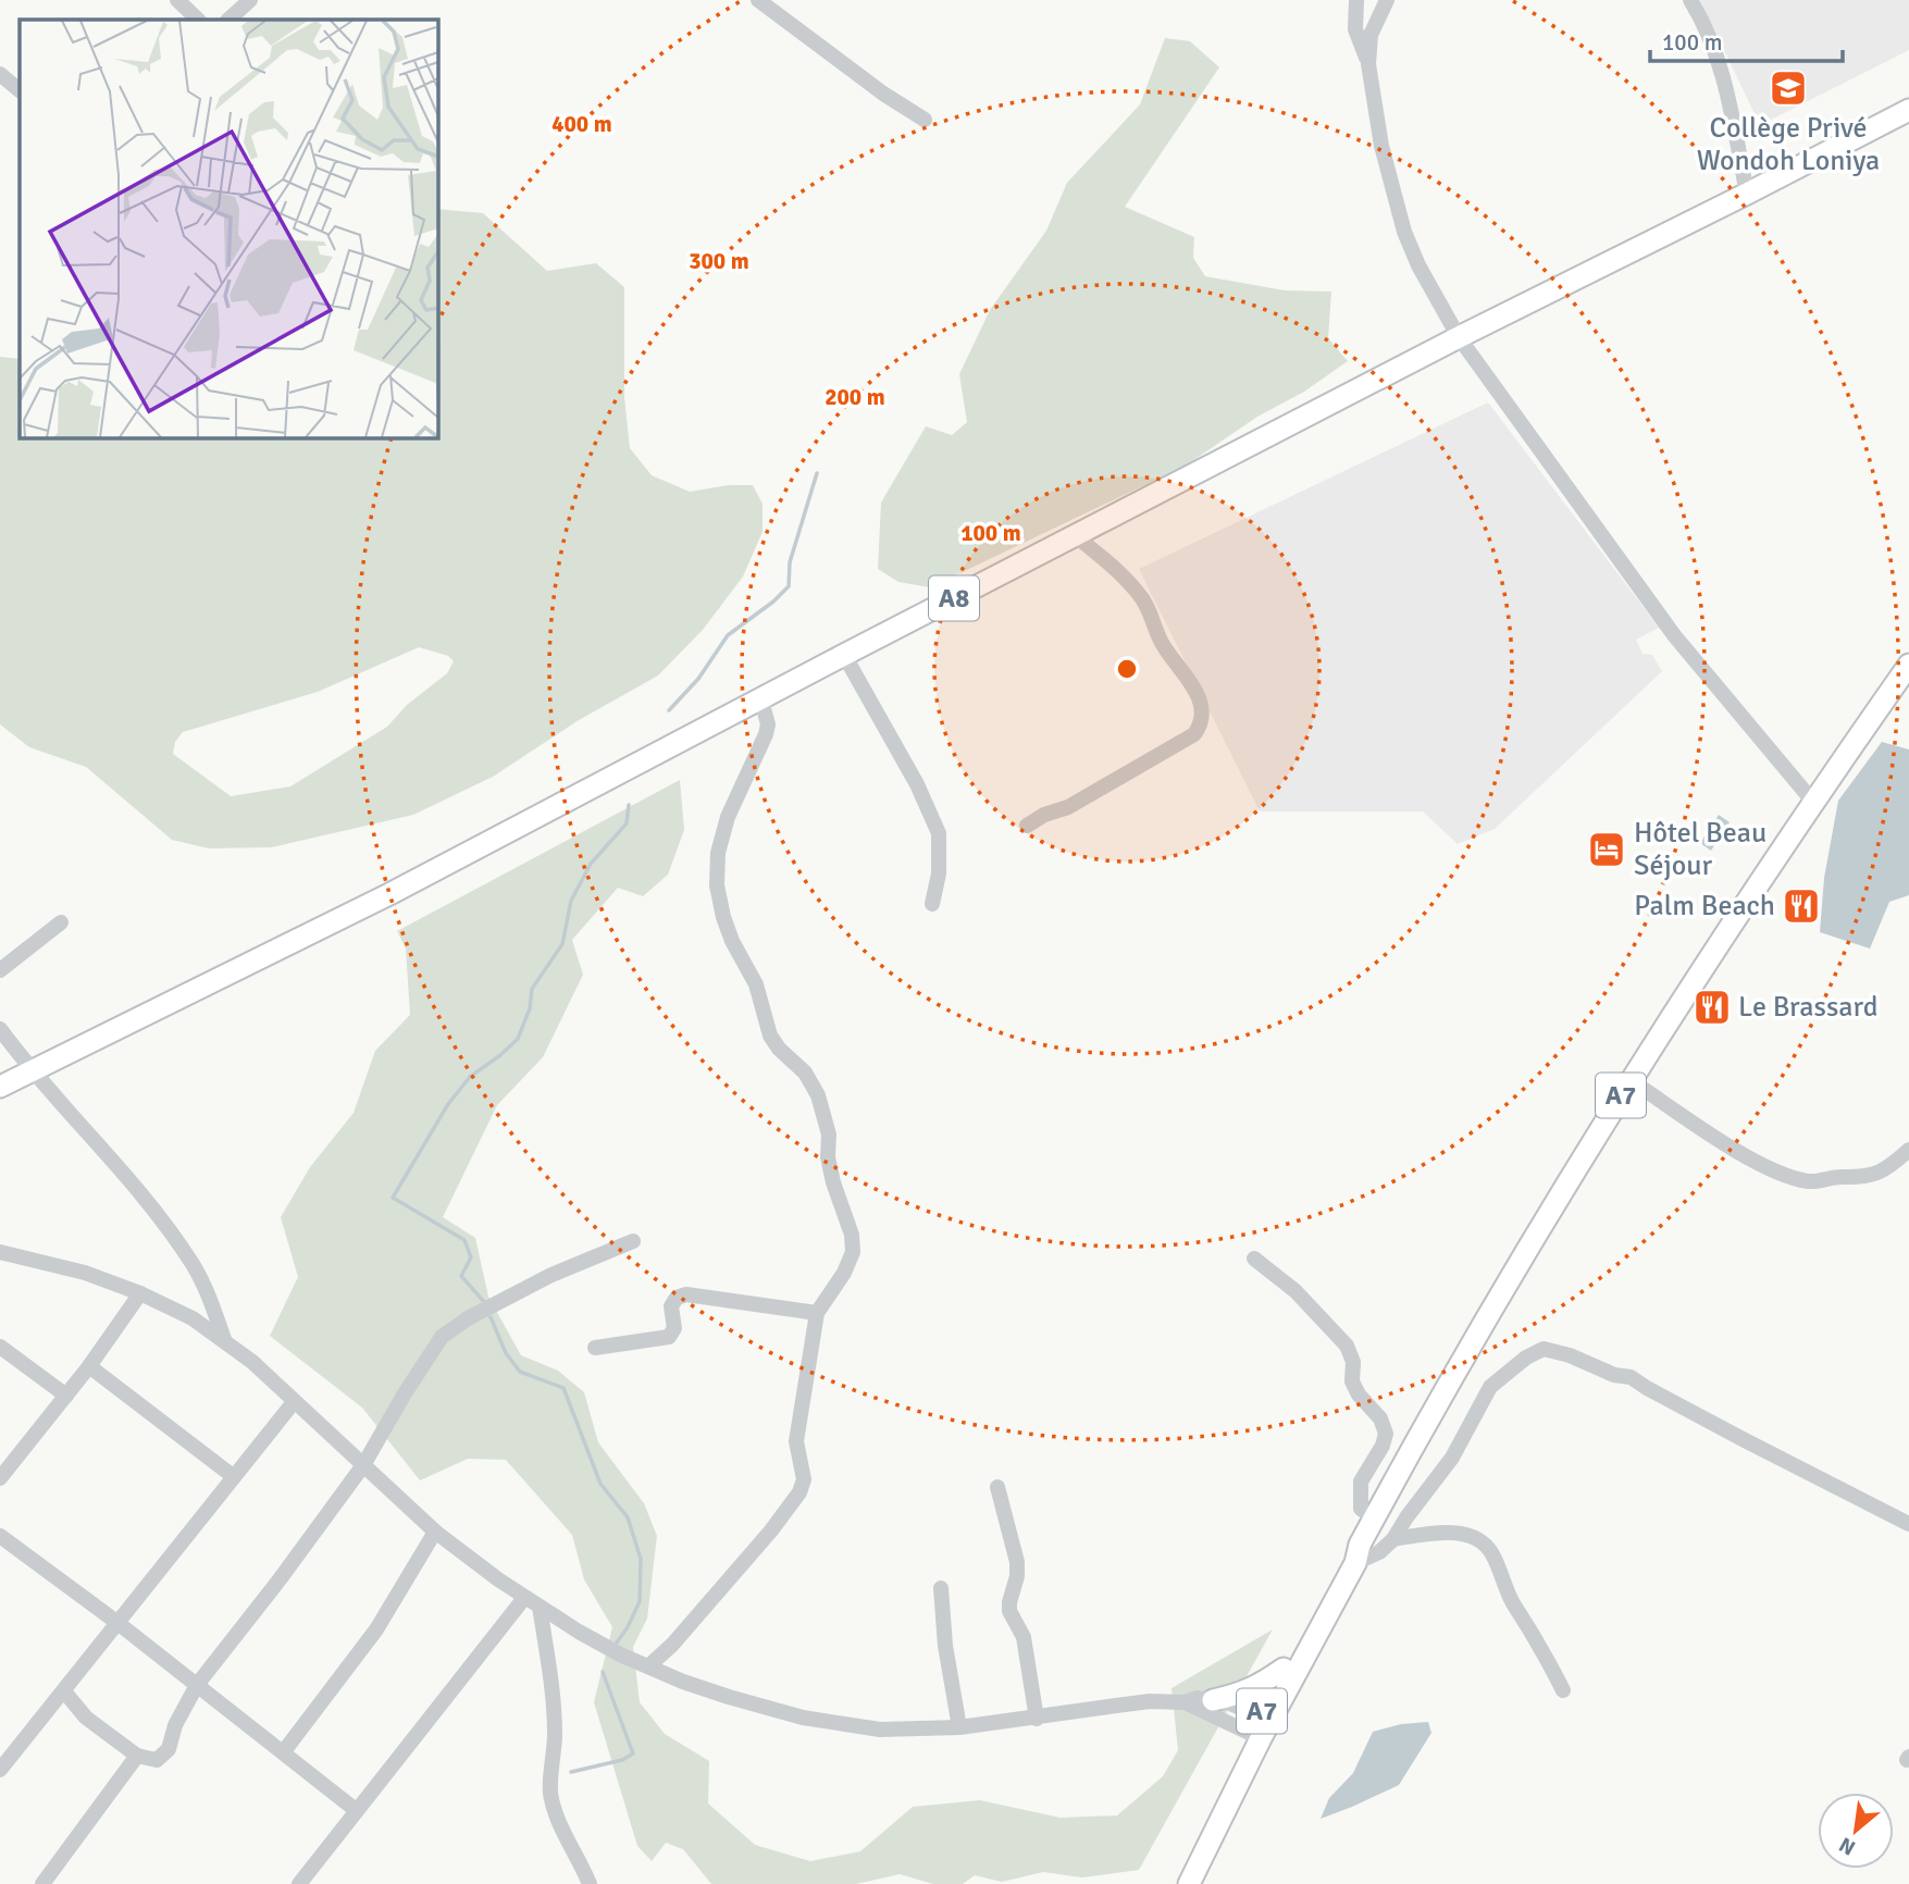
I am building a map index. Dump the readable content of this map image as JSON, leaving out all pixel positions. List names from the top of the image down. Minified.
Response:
{"streets":{"main road":["A8","A7"]},"places":{"school or university":["Collège Privé Wondoh Loniya"],"hotel":["Hôtel Beau Séjour"],"restaurant":["Palm Beach","Le Brassard"]},"scale_bar":"100 m","north":"bottom left","rings":["400 m","300 m","200 m","100 m"]}
